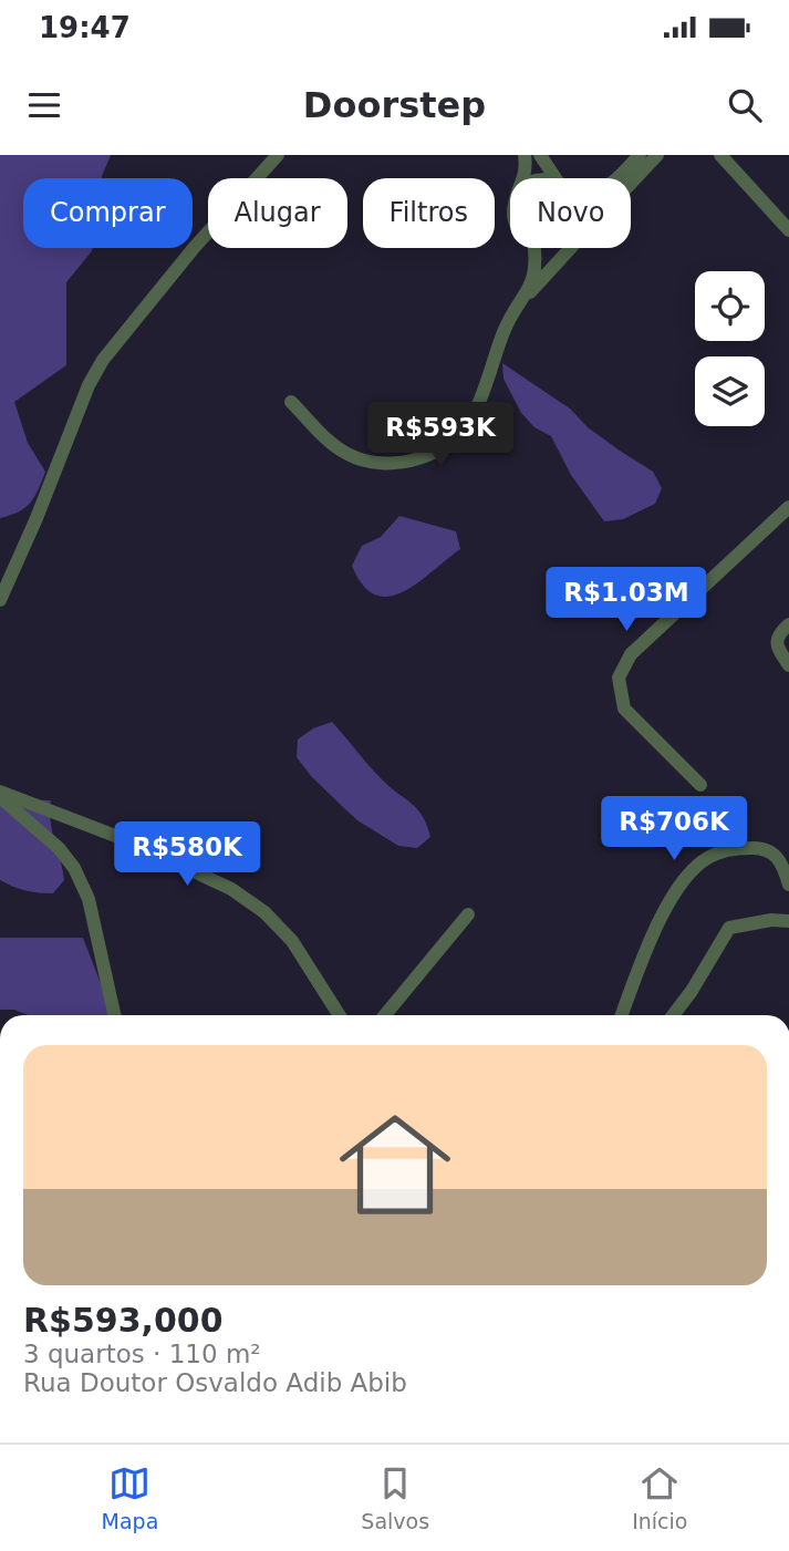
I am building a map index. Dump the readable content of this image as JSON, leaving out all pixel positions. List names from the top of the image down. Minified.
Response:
{"page":{"status":"19:47","header":"Doorstep","chip":["Comprar","Alugar","Filtros","Novo"],"price":["R$593K","R$1.03M","R$706K","R$580K"],"list":[{"name":"R$593,000","note":"3 quartos · 110 m² · Rua Doutor Osvaldo Adib Abib"}],"tabs":["Mapa","Salvos","Início"]}}
